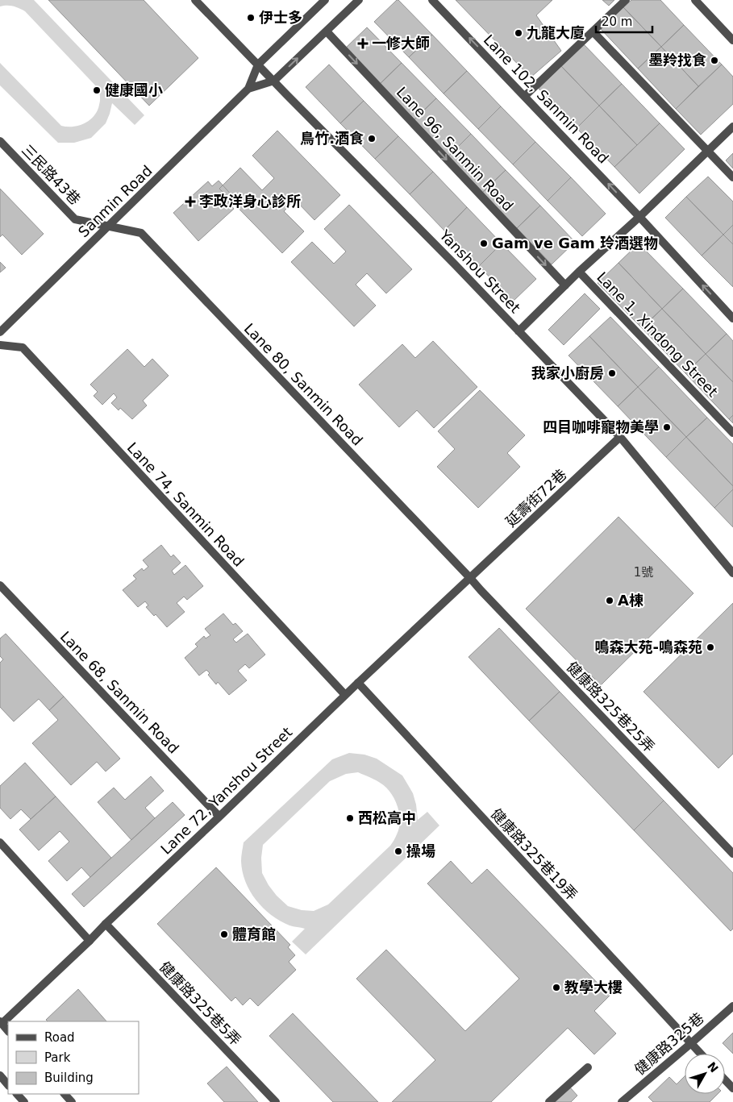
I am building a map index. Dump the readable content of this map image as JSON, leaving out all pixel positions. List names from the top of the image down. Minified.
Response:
{"streets":{"street":["Lane 102, Sanmin Road","Lane 96, Sanmin Road","三民路43巷","Sanmin Road","Yanshou Street","Lane 1, Xindong Street","Lane 80, Sanmin Road","延壽街72巷","Lane 74, Sanmin Road","Lane 68, Sanmin Road","健康路325巷25弄","Lane 72, Yanshou Street","健康路325巷19弄","健康路325巷5弄","健康路325巷"]},"crossings":[["Lane 96, Sanmin Road","Sanmin Road"],["三民路43巷","Sanmin Road"],["三民路43巷","Lane 80, Sanmin Road"],["Sanmin Road","Yanshou Street"],["Sanmin Road","Lane 80, Sanmin Road"],["Yanshou Street","延壽街72巷"],["Lane 80, Sanmin Road","延壽街72巷"],["Lane 80, Sanmin Road","健康路325巷25弄"],["Lane 80, Sanmin Road","Lane 72, Yanshou Street"],["延壽街72巷","健康路325巷25弄"],["延壽街72巷","Lane 72, Yanshou Street"],["Lane 74, Sanmin Road","Lane 72, Yanshou Street"],["Lane 68, Sanmin Road","Lane 72, Yanshou Street"],["健康路325巷25弄","Lane 72, Yanshou Street"],["Lane 72, Yanshou Street","健康路325巷19弄"],["Lane 72, Yanshou Street","健康路325巷5弄"],["健康路325巷19弄","健康路325巷"]],"one_way":["Lane 102, Sanmin Road","Lane 96, Sanmin Road"],"places":{"other":["伊士多","九龍大廈","墨羚找食","健康國小","鳥竹.酒食","Gam ve Gam 玲酒選物","我家小廚房","四目咖啡寵物美學","A棟","鳴森大苑-鳴森苑","西松高中","操場","體育館","教學大樓"],"health":["一修大師","李政洋身心診所"]},"house_numbers":["1號"],"legend":["Road","Park","Building"],"scale_bar":"20 m","north":"top right"}
